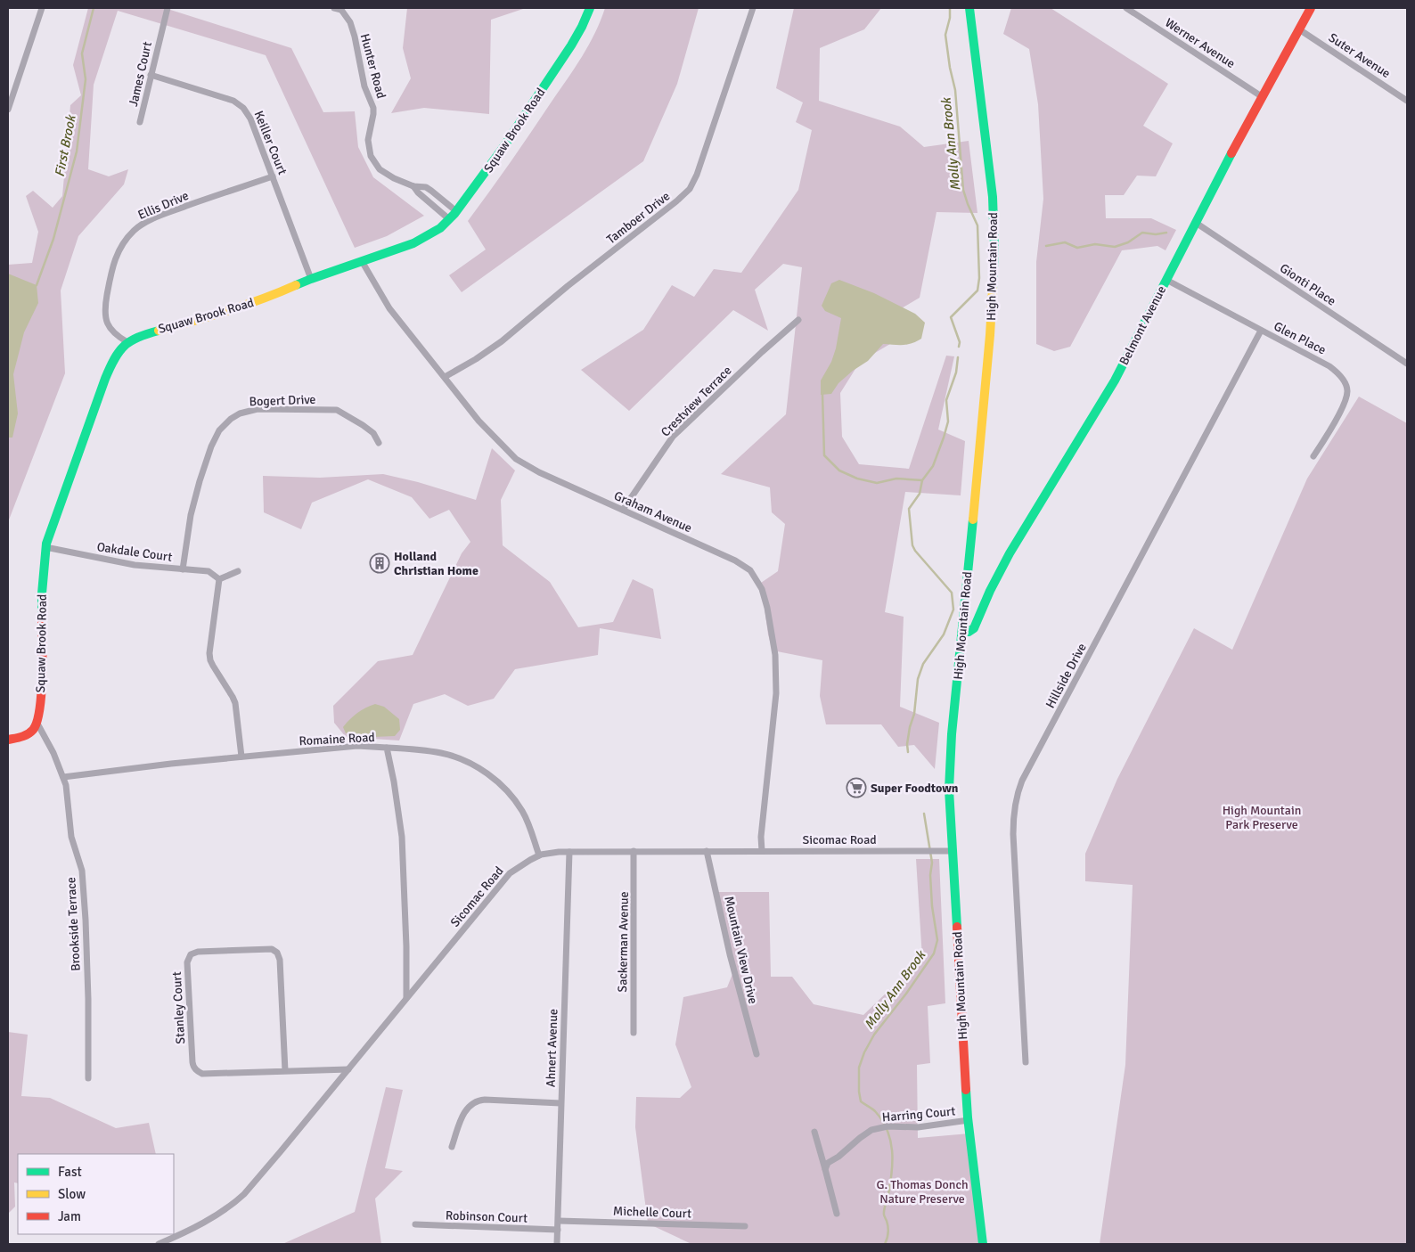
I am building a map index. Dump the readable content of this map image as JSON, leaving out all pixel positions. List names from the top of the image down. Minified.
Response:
{"streets":{"street":["Werner Avenue","Suter Avenue","Hunter Road","James Court","Squaw Brook Road","Keiller Court","Ellis Drive","Tamboer Drive","High Mountain Road","Gionti Place","Belmont Avenue","Glen Place","Bogert Drive","Crestview Terrace","Graham Avenue","Oakdale Court","Hillside Drive","Romaine Road","Sicomac Road","Brookside Terrace","Sackerman Avenue","Mountain View Drive","Stanley Court","Ahnert Avenue","Harring Court","Michelle Court","Robinson Court"]},"crossings":[["Werner Avenue","Belmont Avenue"],["Suter Avenue","Belmont Avenue"],["Hunter Road","Squaw Brook Road"],["James Court","Keiller Court"],["Squaw Brook Road","Keiller Court"],["Squaw Brook Road","Ellis Drive"],["Squaw Brook Road","Graham Avenue"],["Squaw Brook Road","Oakdale Court"],["Squaw Brook Road","Brookside Terrace"],["Keiller Court","Ellis Drive"],["Tamboer Drive","Graham Avenue"],["High Mountain Road","Belmont Avenue"],["High Mountain Road","Sicomac Road"],["High Mountain Road","Harring Court"],["Gionti Place","Belmont Avenue"],["Belmont Avenue","Glen Place"],["Glen Place","Hillside Drive"],["Bogert Drive","Oakdale Court"],["Crestview Terrace","Graham Avenue"],["Graham Avenue","Sicomac Road"],["Romaine Road","Sicomac Road"],["Romaine Road","Brookside Terrace"],["Sicomac Road","Sackerman Avenue"],["Sicomac Road","Mountain View Drive"],["Sicomac Road","Stanley Court"],["Sicomac Road","Ahnert Avenue"],["Ahnert Avenue","Michelle Court"],["Ahnert Avenue","Robinson Court"]],"water":["Molly Ann Brook","First Brook"],"parks":["High Mountain Park Preserve","G. Thomas Donch Nature Preserve"],"places":{"building":["Holland Christian Home"],"supermarket":["Super Foodtown"]},"legend":["Fast","Slow","Jam"]}
